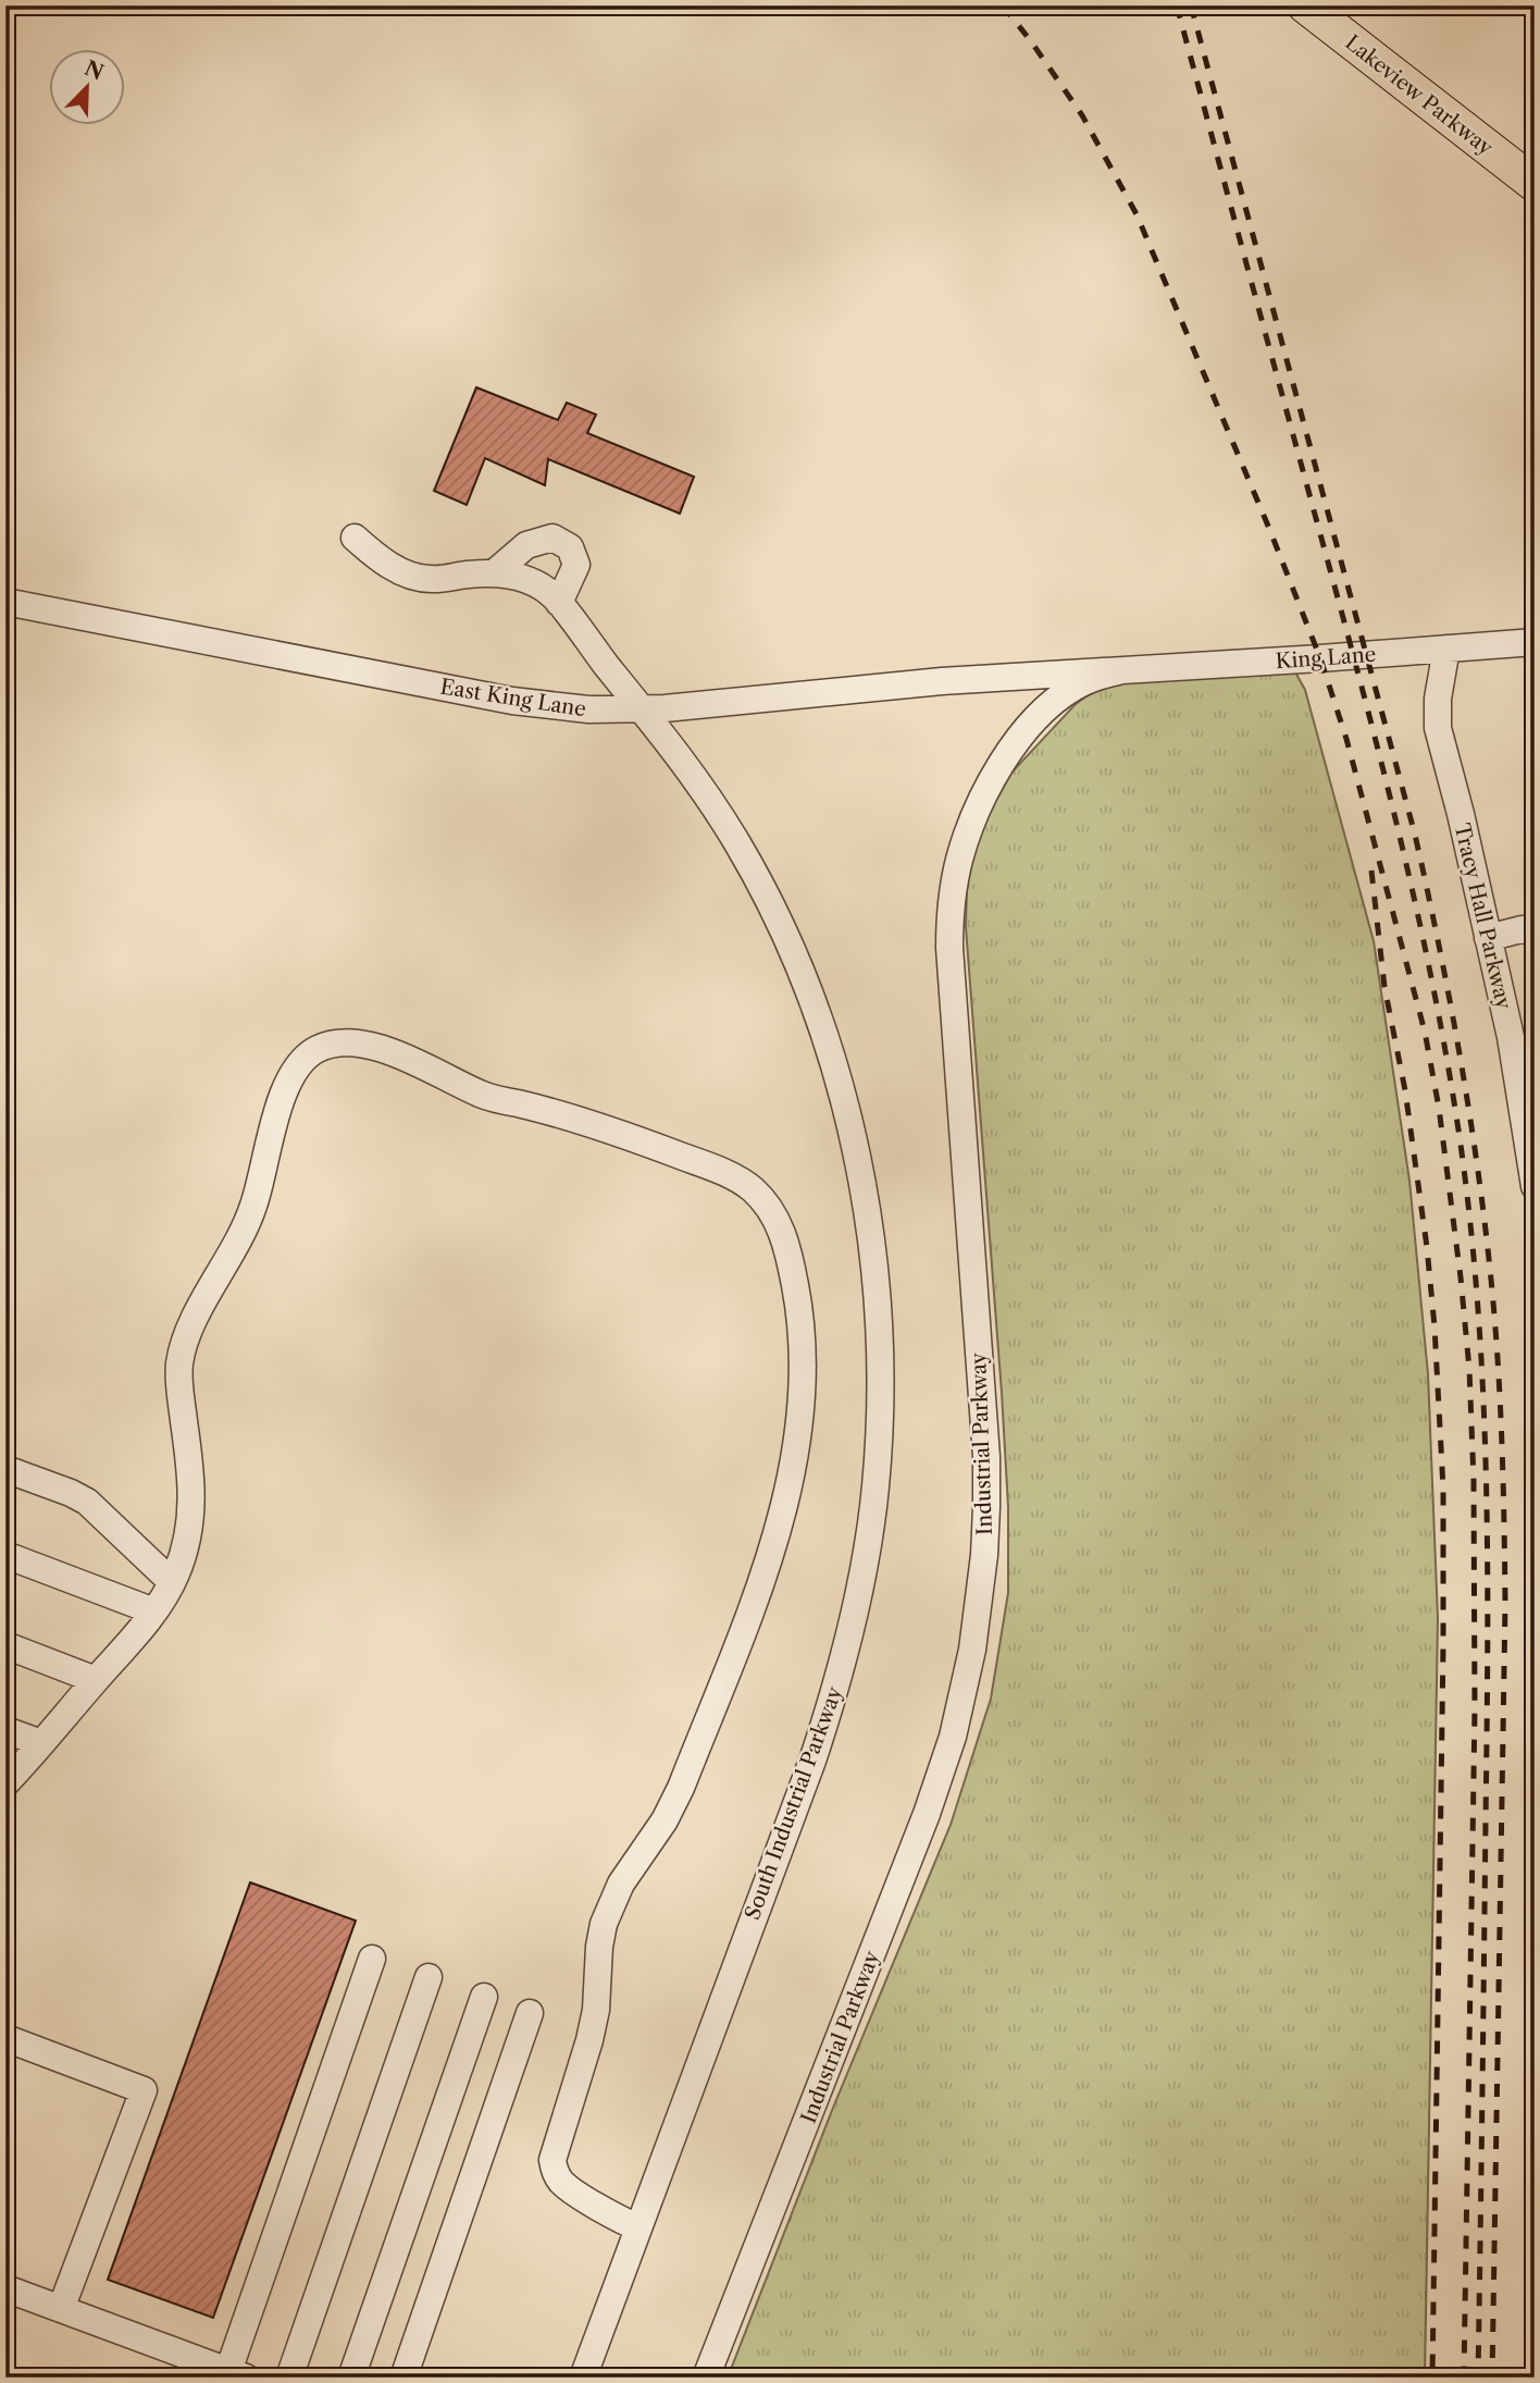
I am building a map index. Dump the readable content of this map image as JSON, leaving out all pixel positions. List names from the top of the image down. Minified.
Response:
{"streets":{"main road":["Lakeview Parkway"],"street":["King Lane","East King Lane","Tracy Hall Parkway","Industrial Parkway","South Industrial Parkway"]},"crossings":[["King Lane","East King Lane"],["King Lane","Tracy Hall Parkway"],["King Lane","Industrial Parkway"],["East King Lane","Industrial Parkway"],["East King Lane","South Industrial Parkway"]],"north":"top right"}
